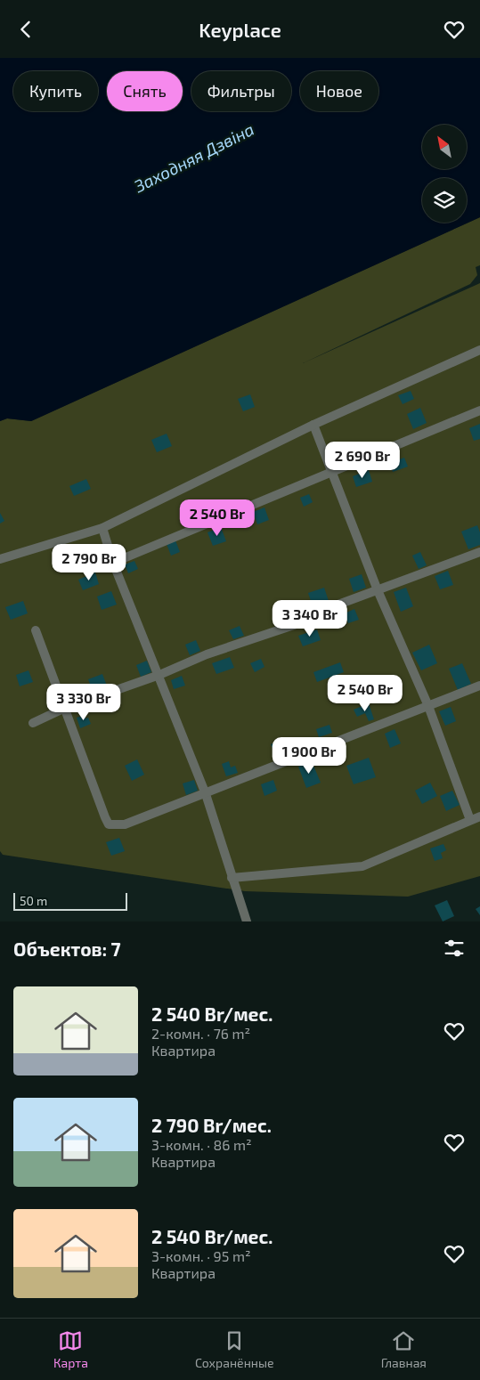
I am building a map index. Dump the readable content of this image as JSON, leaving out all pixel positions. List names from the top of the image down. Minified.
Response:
{"water":["Заходняя Дзвіна"],"scale_bar":"50 m","north":"top left","page":{"header":"Keyplace","chip":["Купить","Снять","Фильтры","Новое"],"price":["2 690 Br","2 540 Br","2 790 Br","3 340 Br","2 540 Br","3 330 Br","1 900 Br"],"scale":"50 m","heading":"Объектов: 7","list":[{"name":"2 540 Br/мес.","note":"2-комн. · 76 m² · Квартира"},{"name":"2 790 Br/мес.","note":"3-комн. · 86 m² · Квартира"},{"name":"2 540 Br/мес.","note":"3-комн. · 95 m² · Квартира"}],"tabs":["Карта","Сохранённые","Главная"]}}
